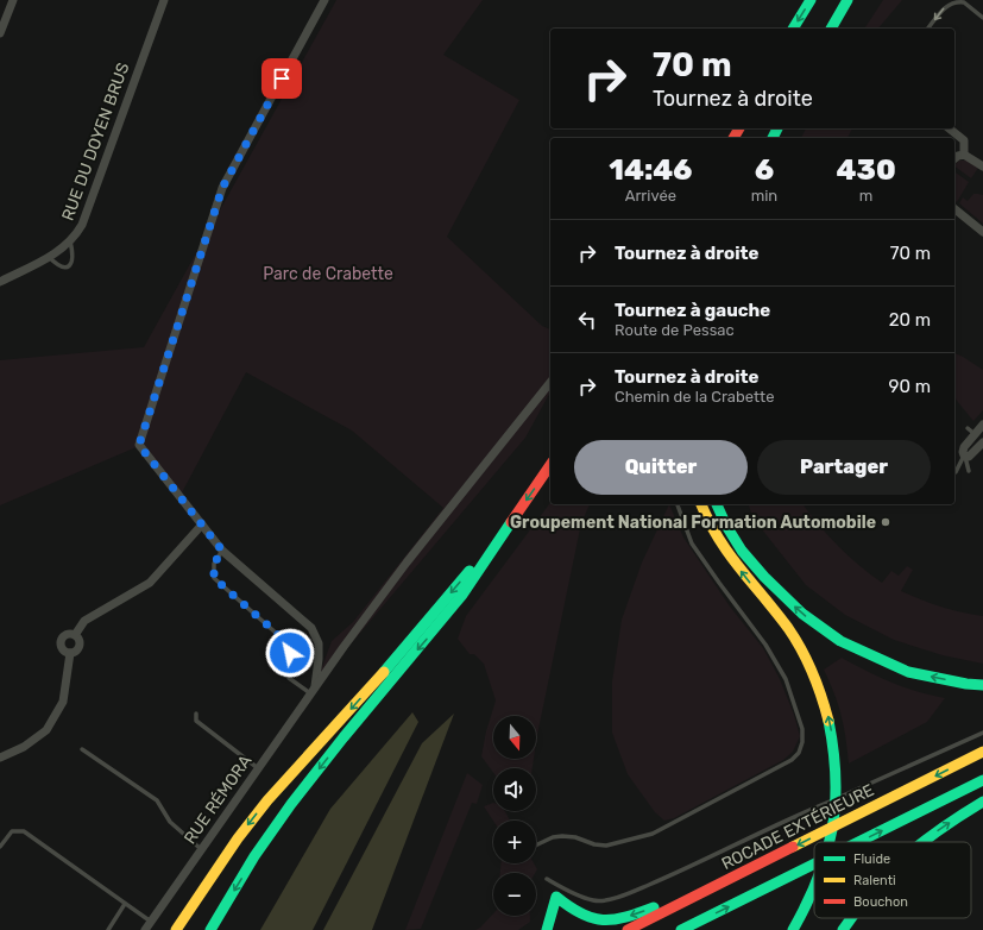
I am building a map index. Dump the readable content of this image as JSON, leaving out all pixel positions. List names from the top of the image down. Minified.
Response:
{"streets":{"highway":["ROCADE EXTÉRIEURE"],"street":["RUE DU DOYEN BRUS","RUE RÉMORA"]},"parks":["Parc de Crabette"],"places":["Groupement National Formation Automobile"],"legend":["Fluide","Ralenti","Bouchon"],"north":"bottom","page":{"turn":["70 m","Tournez à droite"],"eta":["14:46","Arrivée","6","min","430","m"],"list":[{"name":"Tournez à droite","value":"70 m"},{"name":"Tournez à gauche","note":"Route de Pessac","value":"20 m"},{"name":"Tournez à droite","note":"Chemin de la Crabette","value":"90 m"}],"buttons":["Quitter","Partager"],"map_buttons":["+","−"]}}
